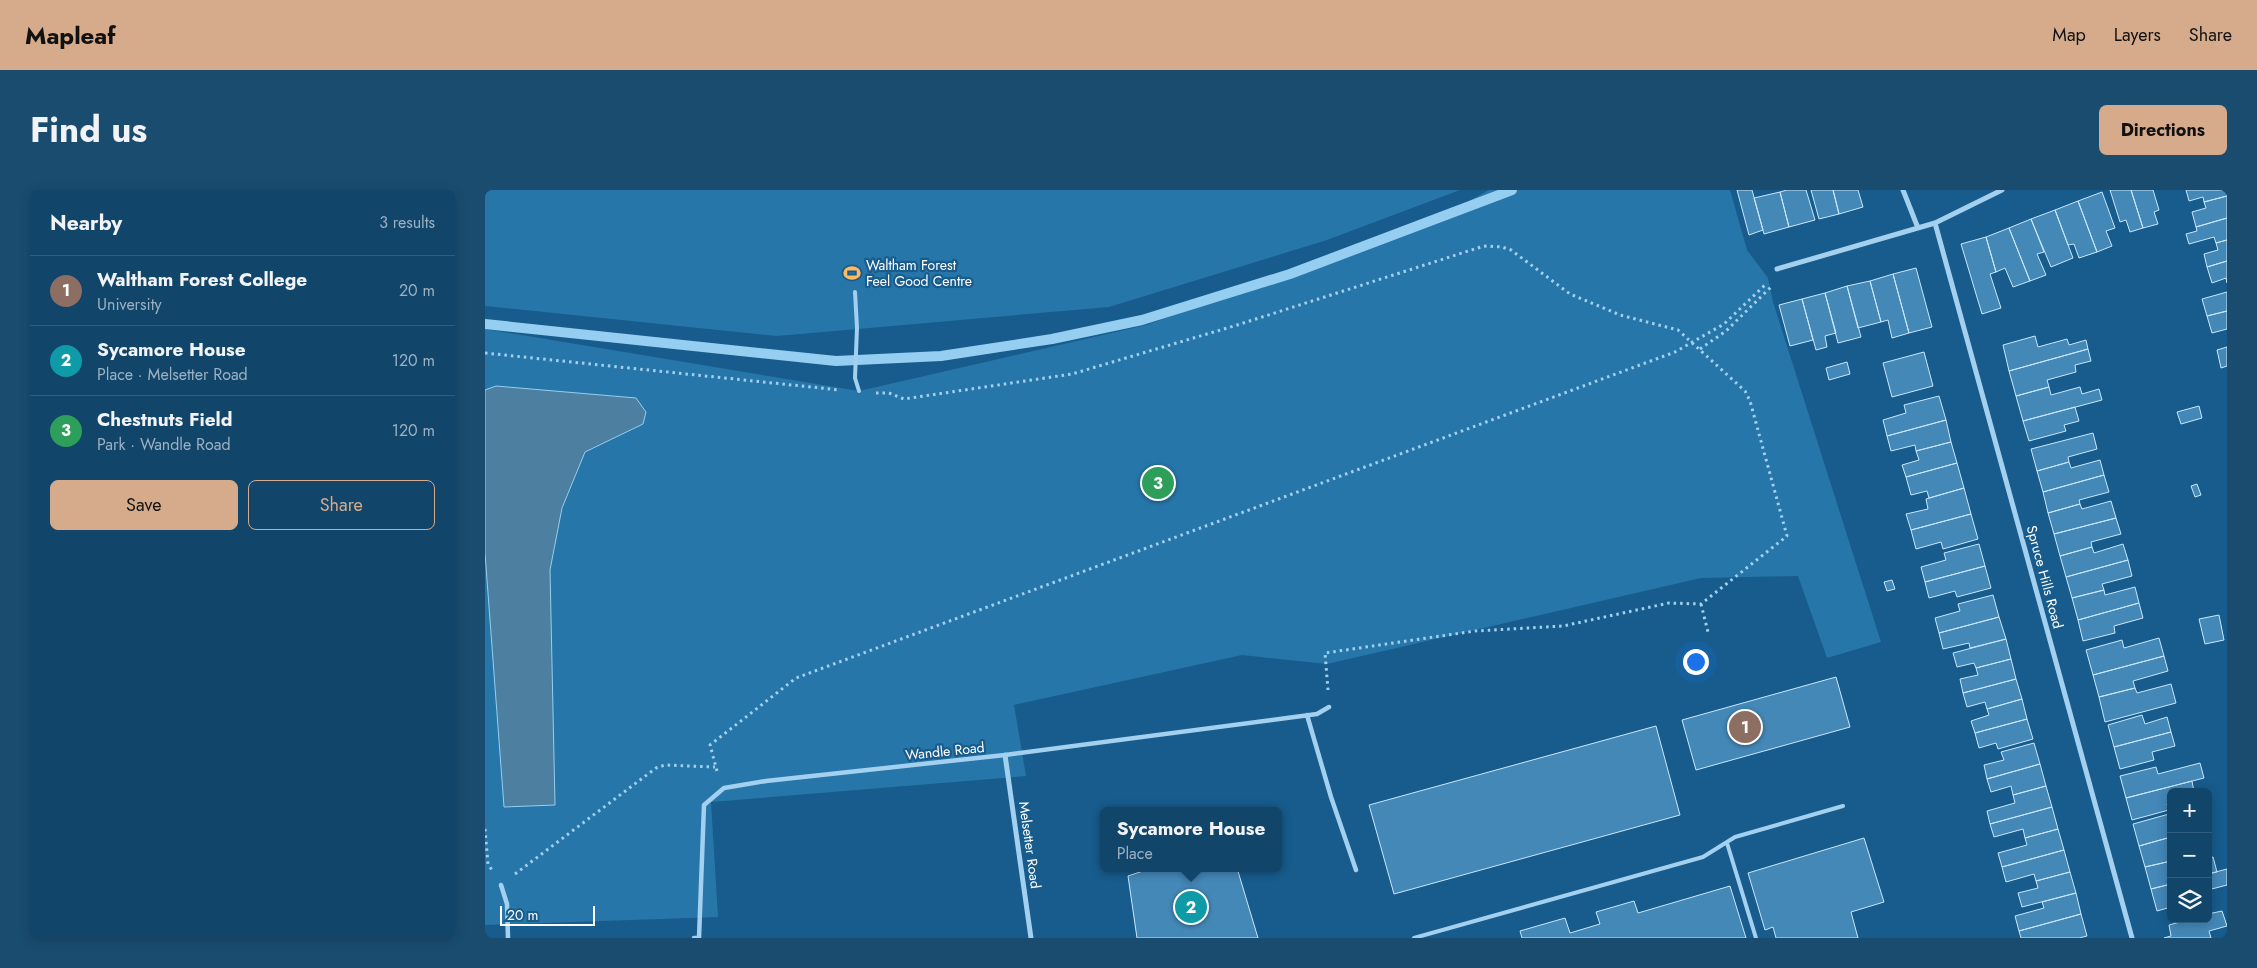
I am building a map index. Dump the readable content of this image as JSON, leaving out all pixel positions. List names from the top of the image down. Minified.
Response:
{"streets":{"street":["Spruce Hills Road","Wandle Road","Melsetter Road"]},"crossings":[["Wandle Road","Melsetter Road"]],"places":{"sports":["Waltham Forest Feel Good Centre"]},"scale_bar":"20 m","page":{"header":"Mapleaf","nav":["Map","Layers","Share"],"title":"Find us","buttons":["Directions",["Save","Share"]],"heading":["Nearby","3 results"],"list":[{"mark":"1","name":"Waltham Forest College","note":"University","value":"20 m"},{"mark":"2","name":"Sycamore House","note":"Place · Melsetter Road","value":"120 m"},{"mark":"3","name":"Chestnuts Field","note":"Park · Wandle Road","value":"120 m"}],"pins":["3","1","2"],"map_buttons":["+","−"],"popup":["Sycamore House","Place"],"scale":"20 m"}}
